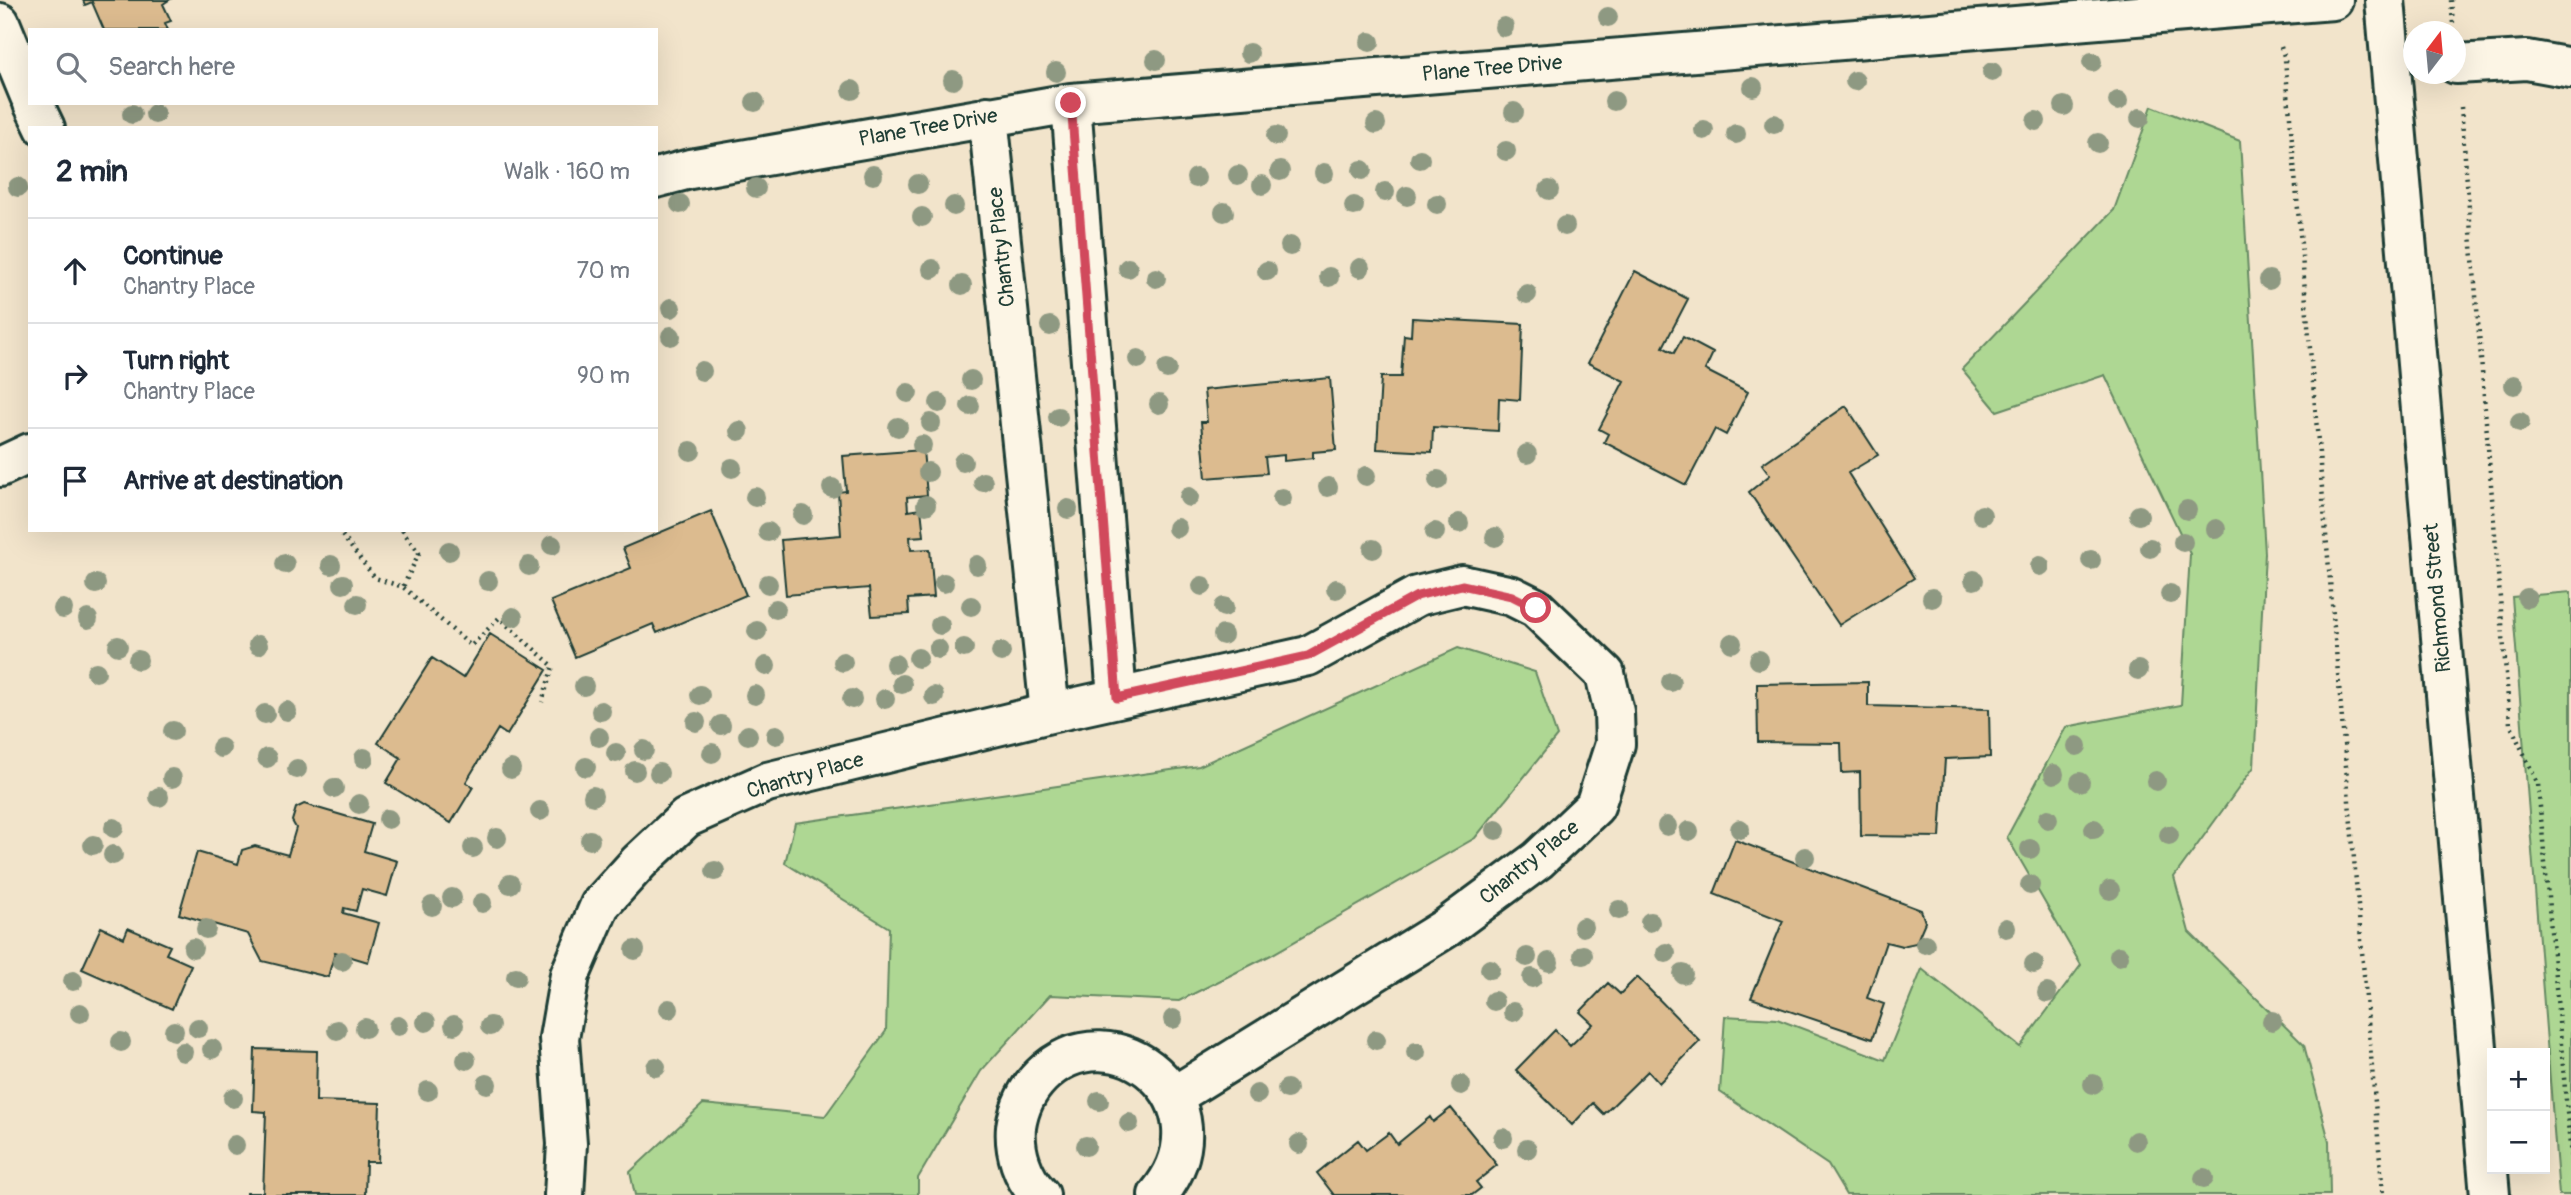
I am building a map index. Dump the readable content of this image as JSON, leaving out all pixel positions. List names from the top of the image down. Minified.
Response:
{"streets":{"street":["Plane Tree Drive","Chantry Place","Richmond Street"]},"crossings":[["Plane Tree Drive","Chantry Place"]],"north":"top","page":{"search":"Search here","heading":["2 min","Walk · 160 m"],"list":[["Continue","Chantry Place","70 m"],["Turn right","Chantry Place","90 m"],"Arrive at destination"],"map_buttons":["+","−"]}}
